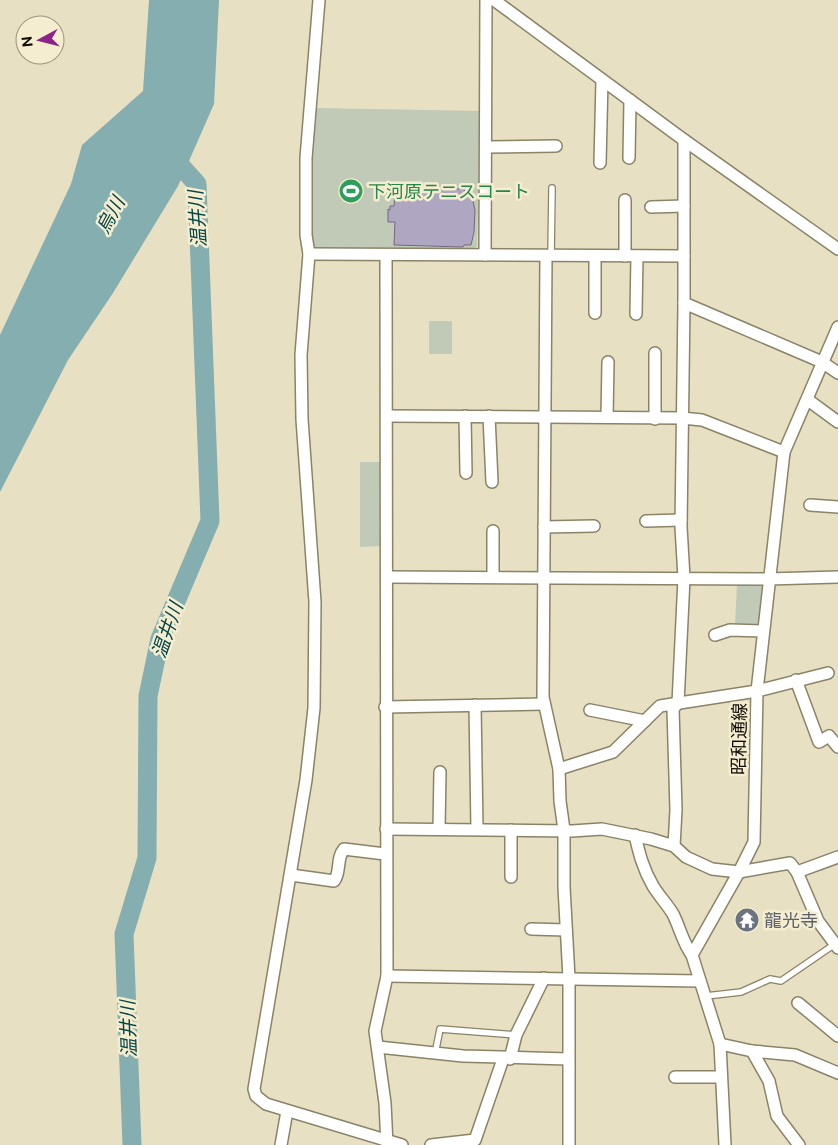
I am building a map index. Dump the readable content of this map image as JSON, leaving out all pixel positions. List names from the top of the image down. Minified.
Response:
{"streets":{"street":["昭和通線"]},"water":["烏川","温井川"],"places":{"sports":["下河原テニスコート"],"temple":["龍光寺"]},"north":"left"}
